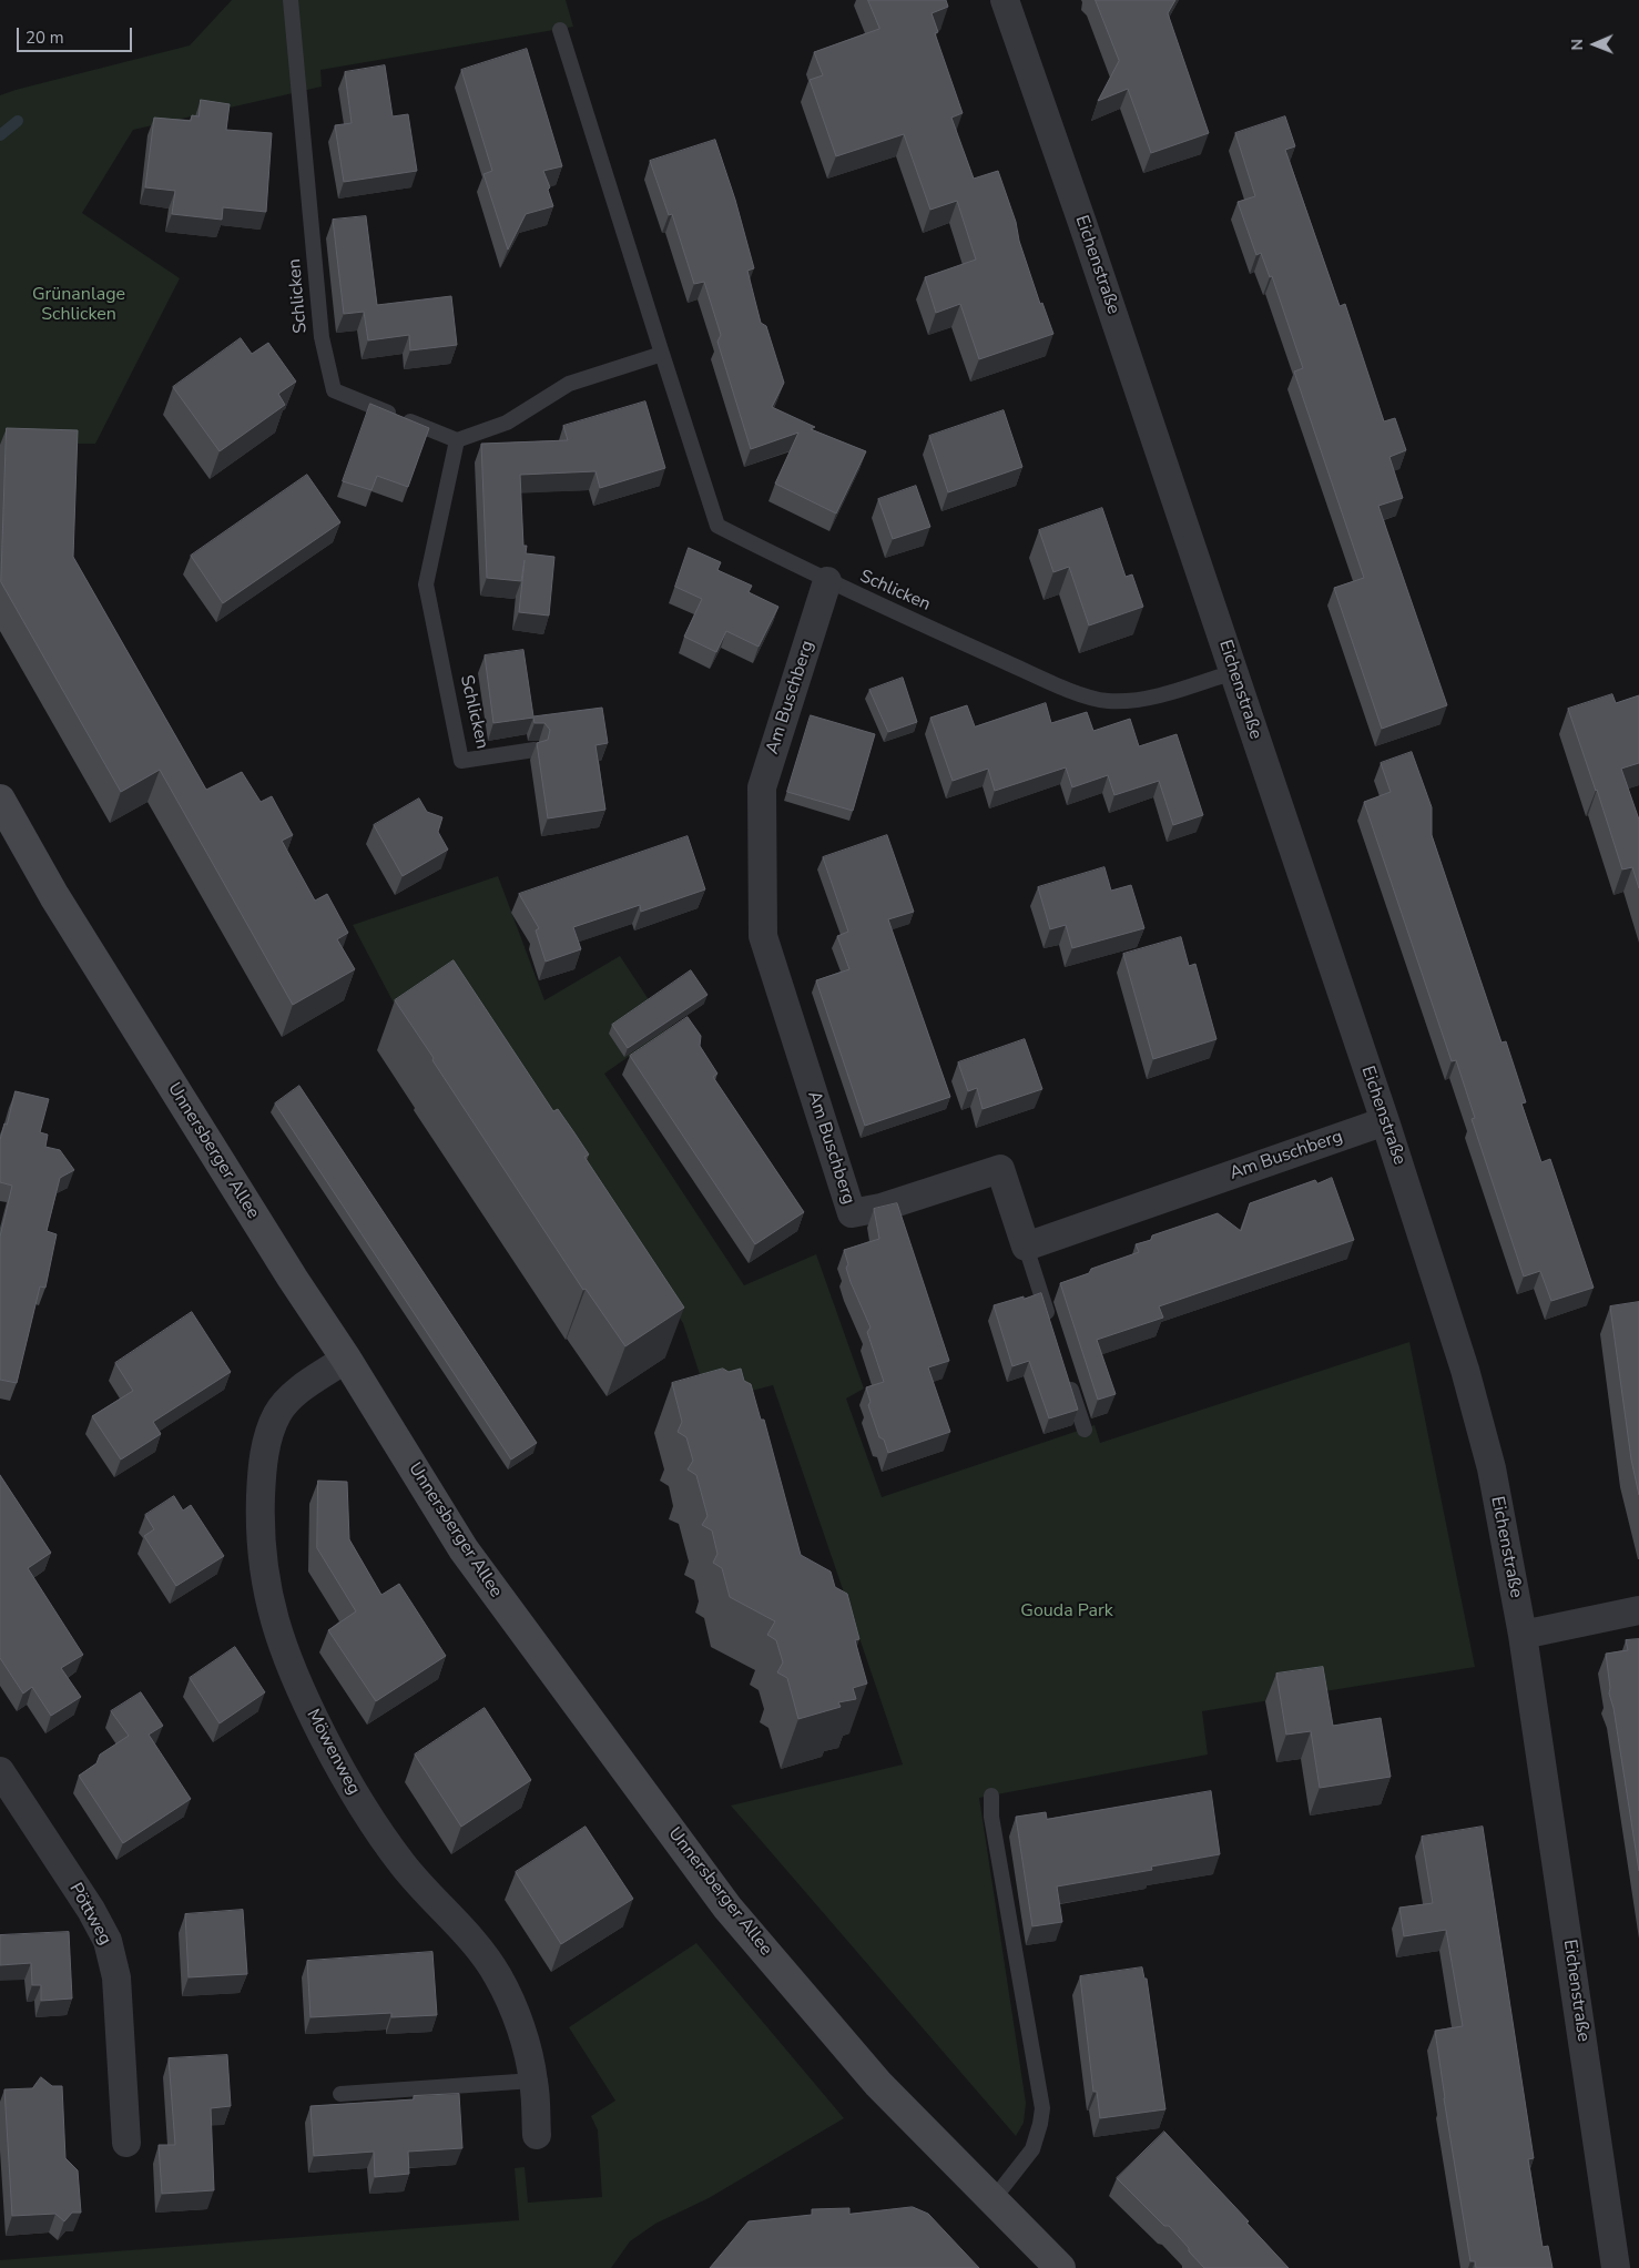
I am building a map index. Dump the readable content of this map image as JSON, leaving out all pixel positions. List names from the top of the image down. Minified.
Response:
{"streets":{"main road":["Unnersberger Allee"],"street":["Eichenstraße","Am Buschberg","Möwenweg","Pöttweg"],"lane":["Schlicken"]},"crossings":[["Eichenstraße","Schlicken"],["Eichenstraße","Am Buschberg"],["Schlicken","Am Buschberg"],["Unnersberger Allee","Möwenweg"]],"parks":["Grünanlage Schlicken","Gouda Park"],"scale_bar":"20 m","north":"left"}
